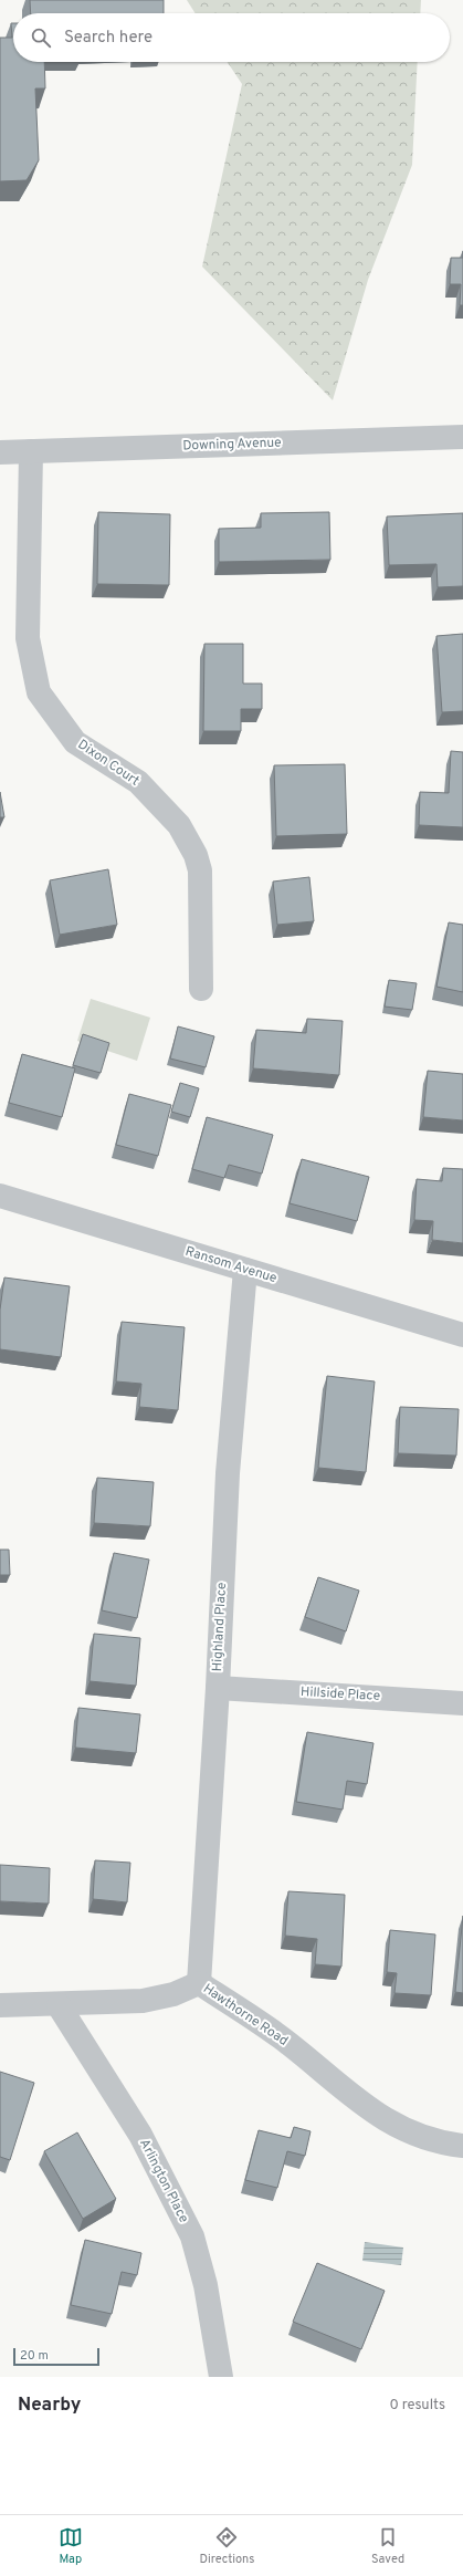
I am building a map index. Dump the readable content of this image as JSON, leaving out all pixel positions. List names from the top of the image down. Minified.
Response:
{"streets":{"street":["Downing Avenue","Dixon Court","Ransom Avenue","Highland Place","Hillside Place","Hawthorne Road","Arlington Place"]},"crossings":[["Downing Avenue","Dixon Court"],["Ransom Avenue","Highland Place"],["Highland Place","Hillside Place"],["Highland Place","Hawthorne Road"],["Hawthorne Road","Arlington Place"]],"scale_bar":"20 m","page":{"search":"Search here","scale":"20 m","heading":["Nearby","0 results"],"nav":["Map","Directions","Saved"]}}
